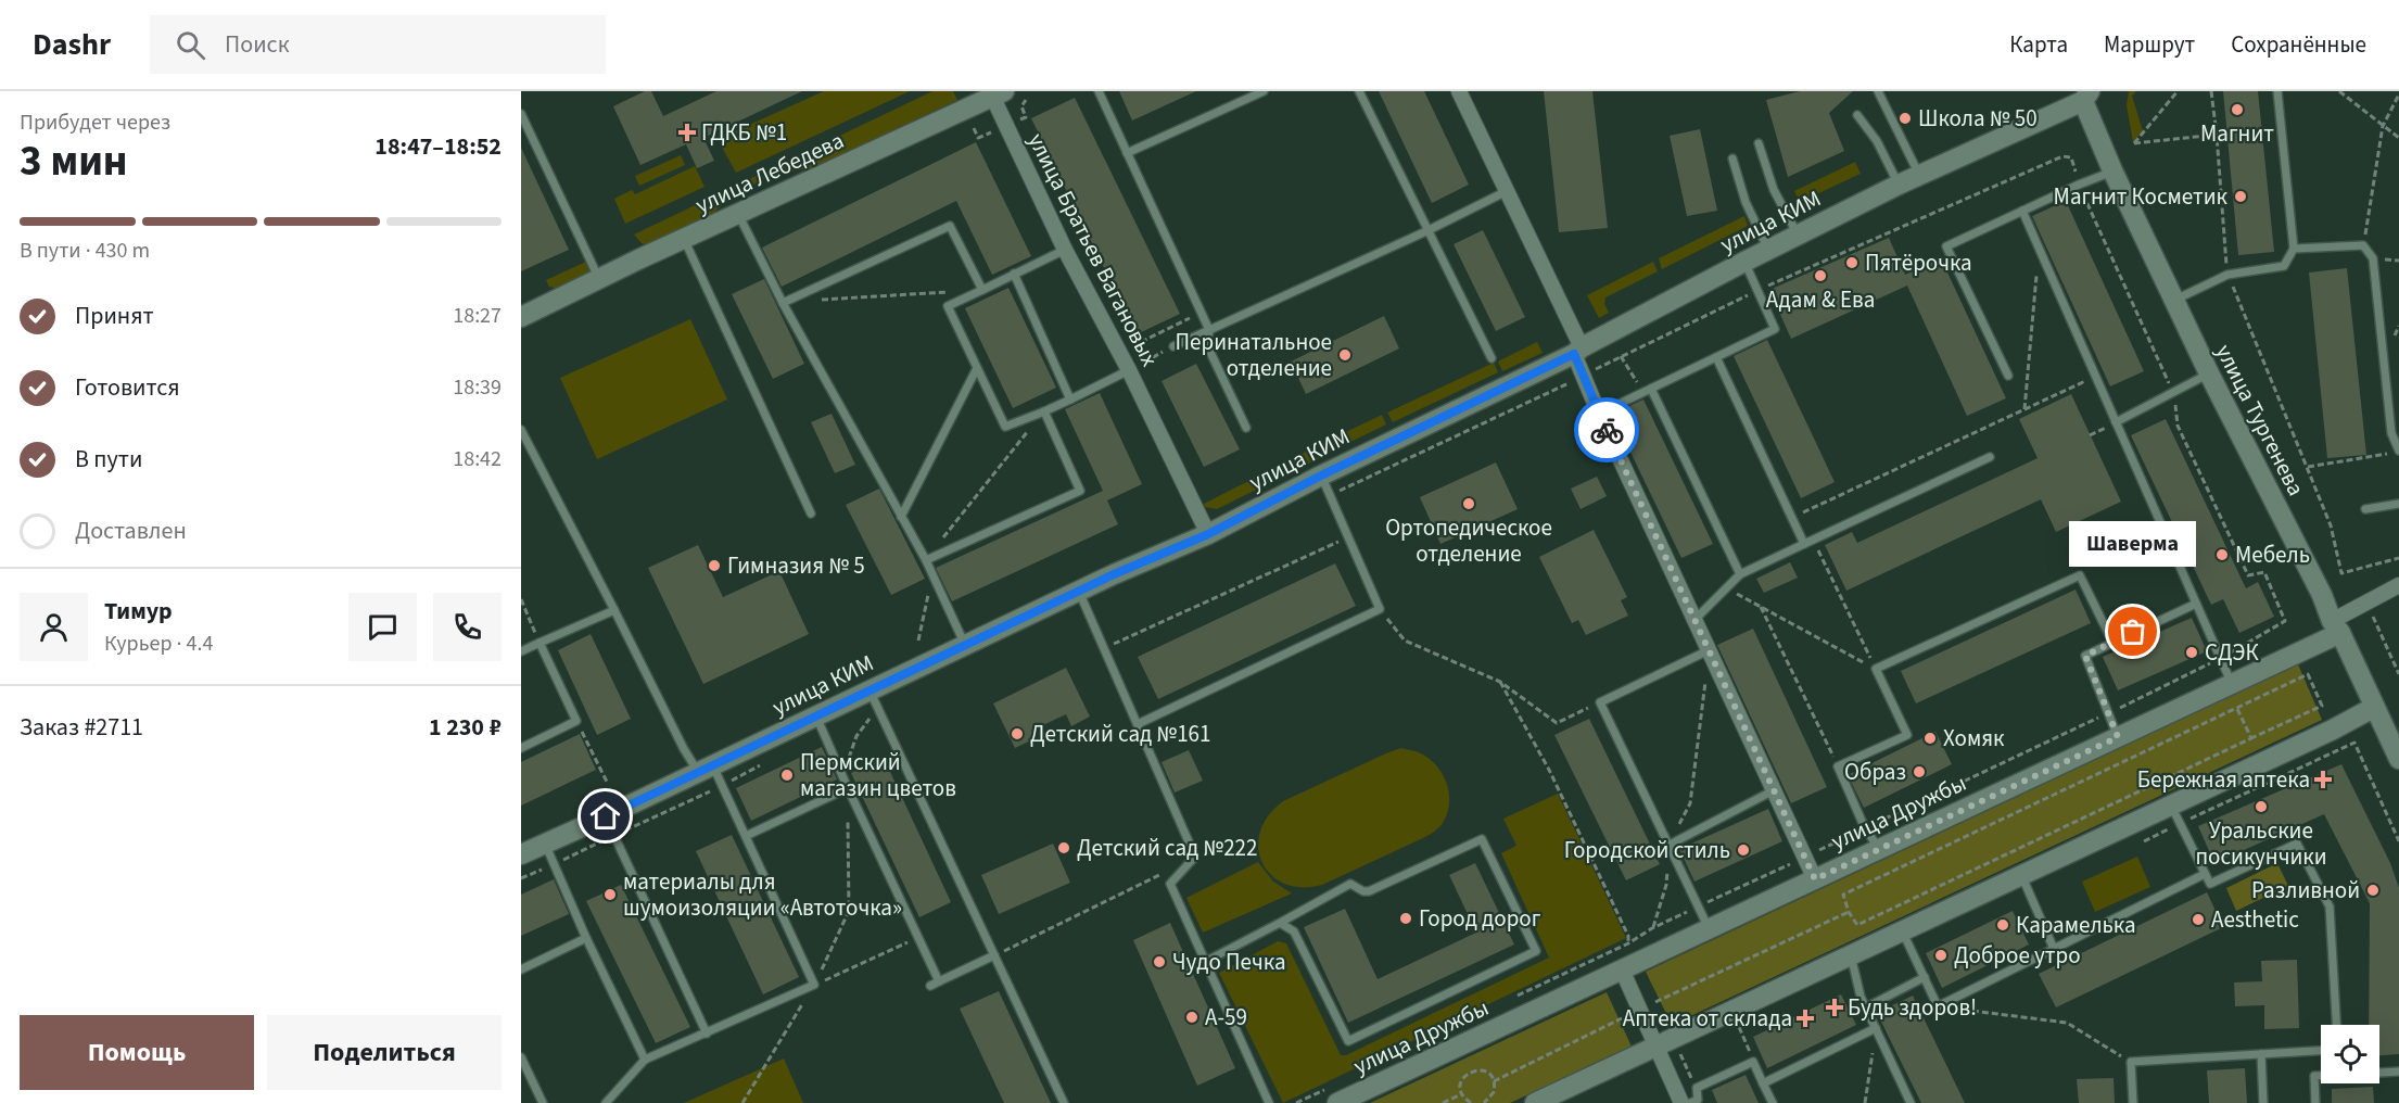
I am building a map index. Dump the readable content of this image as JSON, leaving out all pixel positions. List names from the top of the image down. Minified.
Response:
{"streets":{"street":["улица Лебедева","улица КИМ","улица Братьев Вагановых","улица Тургенева","улица Дружбы"]},"crossings":[["улица Лебедева","улица Братьев Вагановых"],["улица КИМ","улица Братьев Вагановых"],["улица КИМ","улица Тургенева"],["улица Тургенева","улица Дружбы"]],"places":{"other":["Магнит","Школа № 50","Магнит Косметик","Пятёрочка","Адам & Ева","Перинатальное отделение","Ортопедическое отделение","Мебель","Гимназия № 5","Шаверма","СДЭК","Детский сад №161","Хомяк","Образ","Пермский магазин цветов","Уральские посикунчики","Детский сад №222","Городской стиль","Разливной","материалы для шумоизоляции «Автоточка»","Город дорог","Aesthetic","Карамелька","Доброе утро","Чудо Печка","А-59"],"health":["ГДКБ №1","Бережная аптека","Будь здоров!","Аптека от склада"]},"page":{"header":"Dashr","search":"Поиск","nav":["Карта","Маршрут","Сохранённые"],"heading":["3 мин","Прибудет через","18:47–18:52"],"panel":["Тимур","Курьер · 4.4","Заказ #2711","1 230 ₽"],"bar":"В пути · 430 m","list":[["Принят","18:27"],["Готовится","18:39"],["В пути","18:42"],"Доставлен"],"bubble":"Шаверма","buttons":["Помощь","Поделиться"]}}
